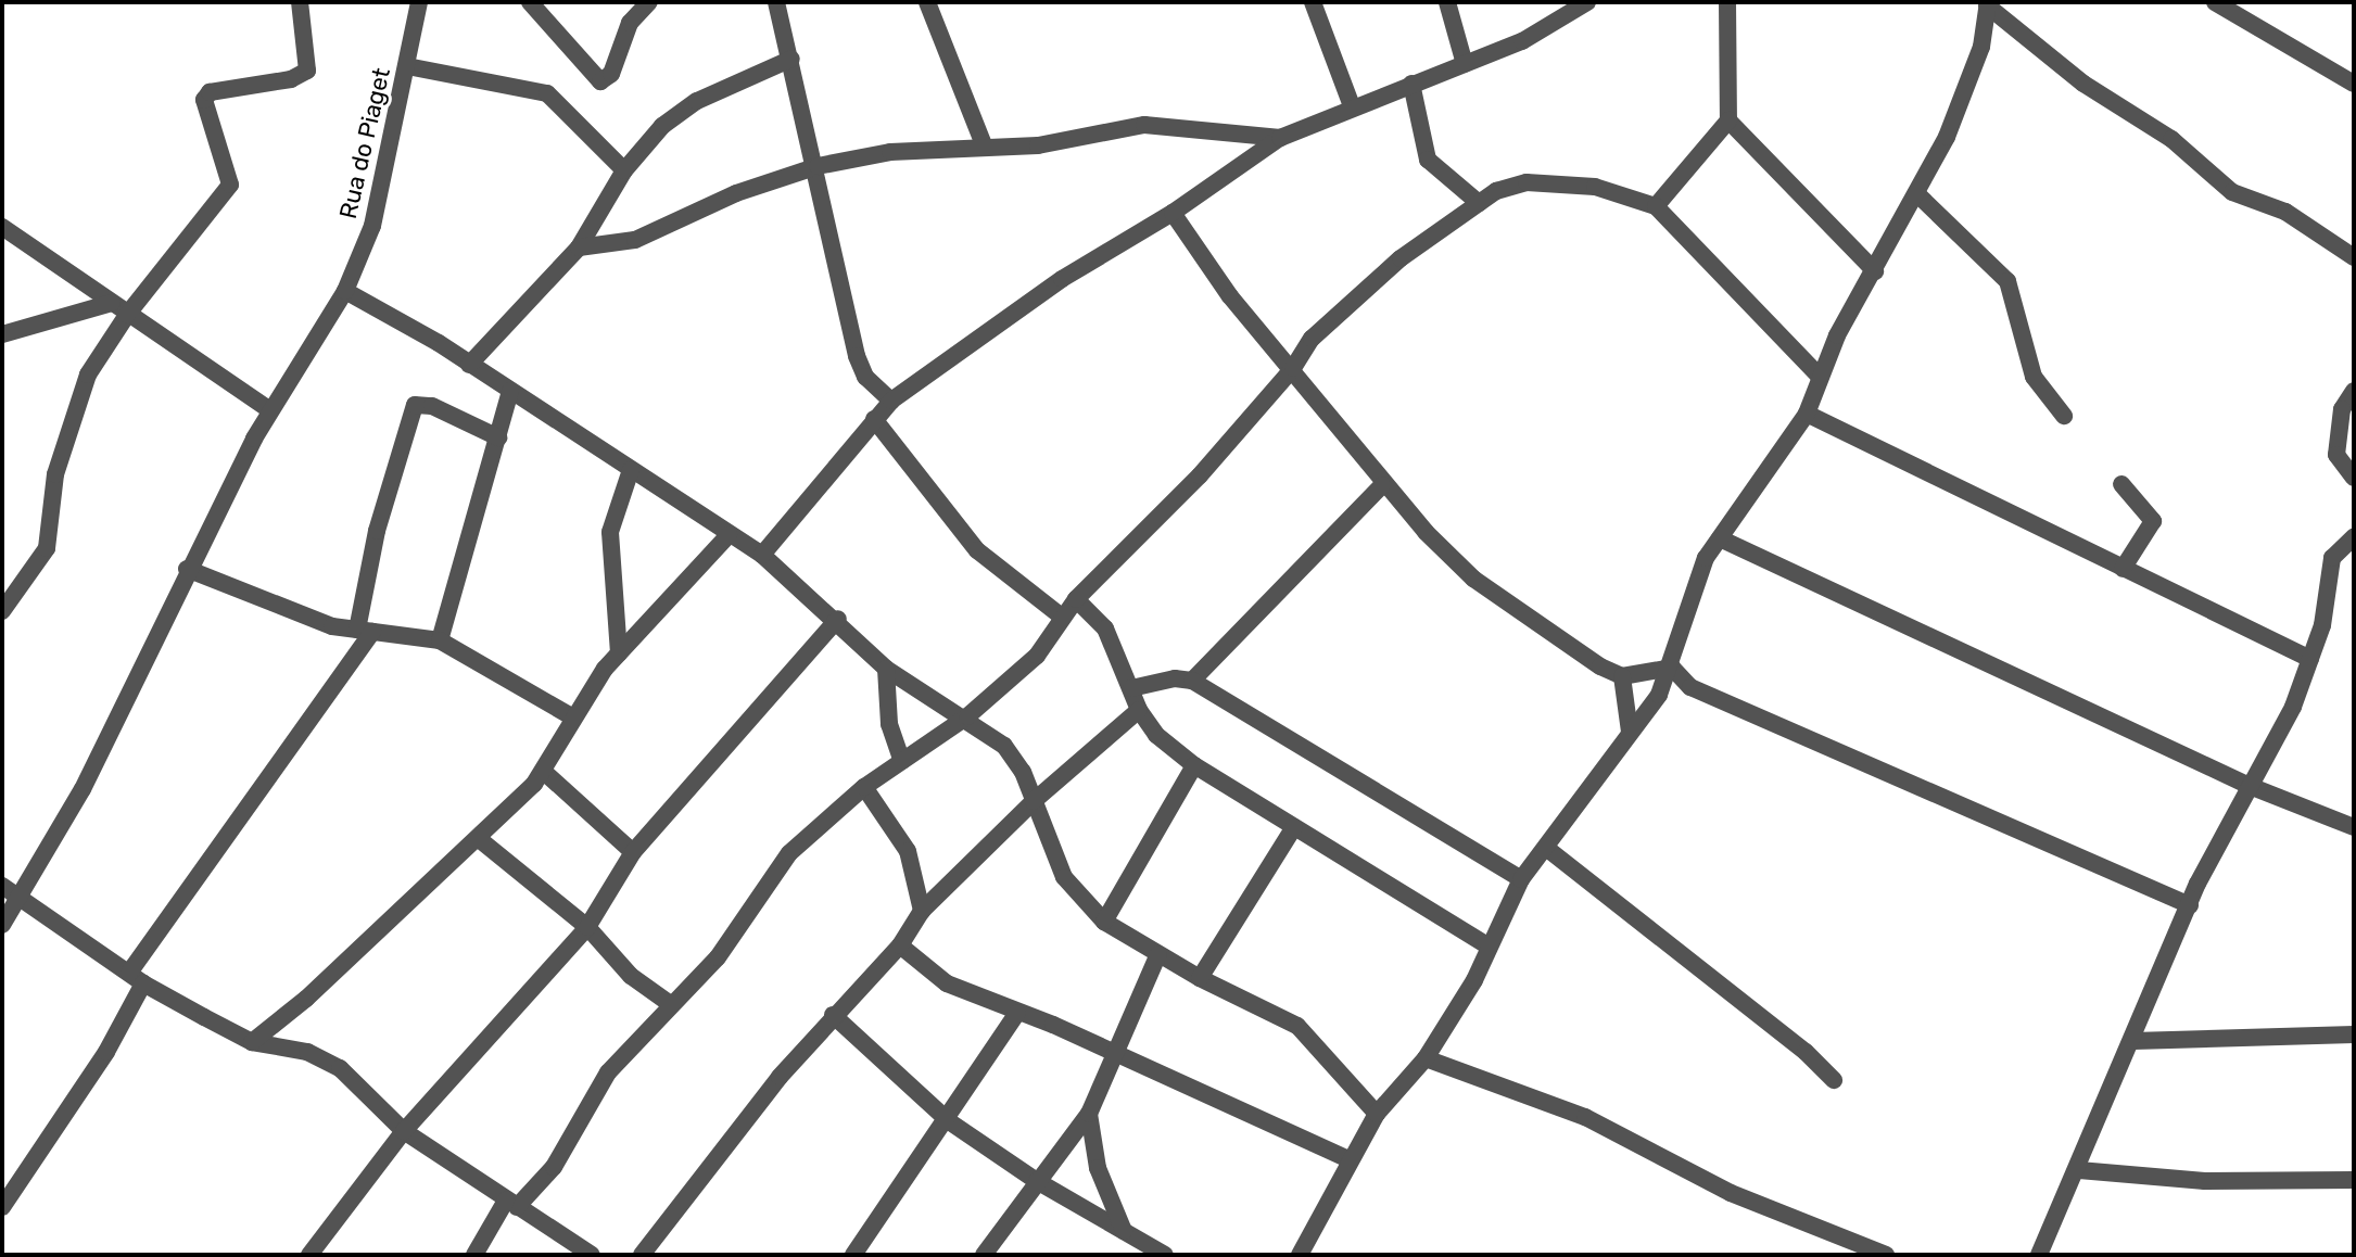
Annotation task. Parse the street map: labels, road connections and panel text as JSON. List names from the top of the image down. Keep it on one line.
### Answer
{"streets":{"street":["Rua do Piaget"]}}
